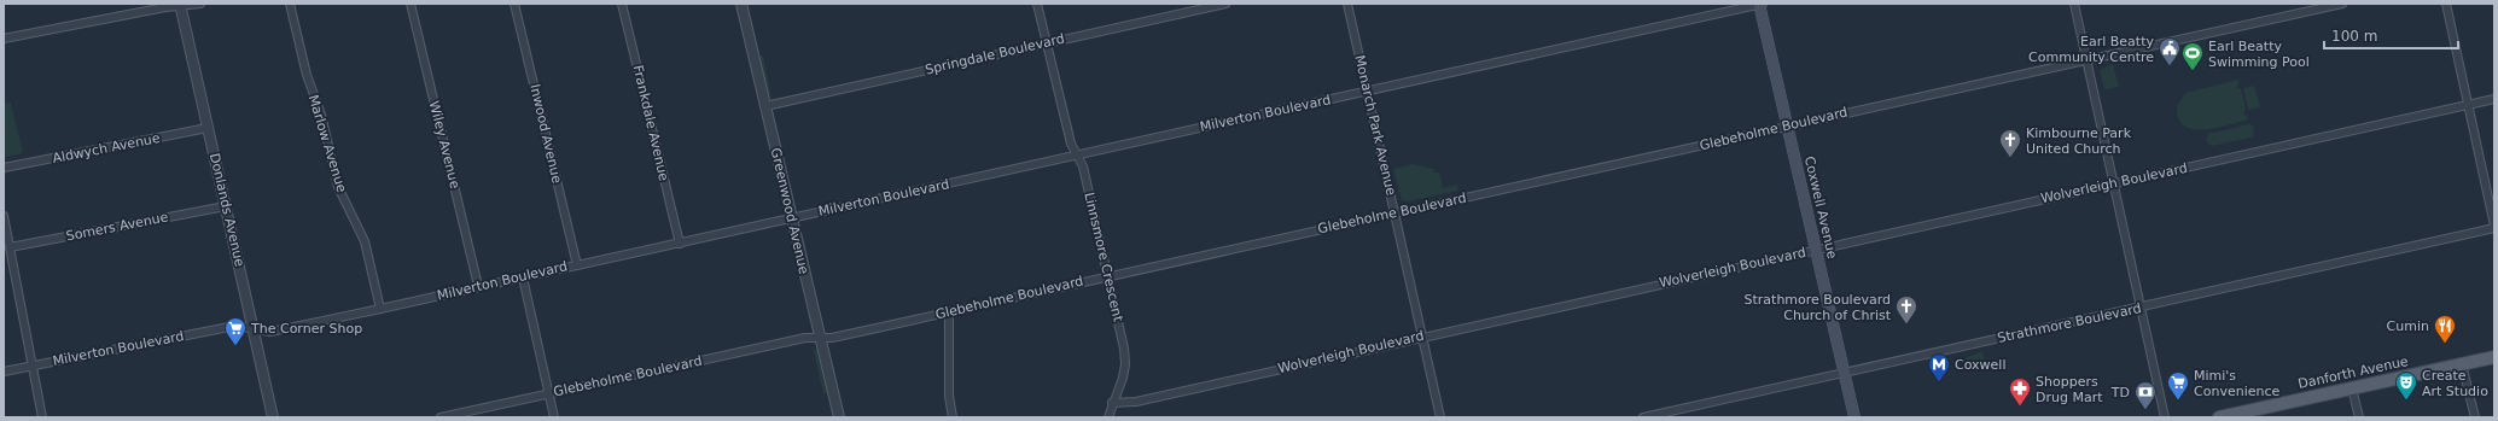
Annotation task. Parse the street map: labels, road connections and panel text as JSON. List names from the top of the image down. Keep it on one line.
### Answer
{"streets":{"main road":["Coxwell Avenue","Danforth Avenue"],"street":["Springdale Boulevard","Milverton Boulevard","Frankdale Avenue","Monarch Park Avenue","Glebeholme Boulevard","Inwood Avenue","Marlow Avenue","Wiley Avenue","Aldwych Avenue","Wolverleigh Boulevard","Donlands Avenue","Greenwood Avenue","Somers Avenue","Linnsmore Crescent","Strathmore Boulevard"]},"crossings":[["Springdale Boulevard","Greenwood Avenue"],["Springdale Boulevard","Linnsmore Crescent"],["Milverton Boulevard","Frankdale Avenue"],["Milverton Boulevard","Monarch Park Avenue"],["Milverton Boulevard","Inwood Avenue"],["Milverton Boulevard","Marlow Avenue"],["Milverton Boulevard","Wiley Avenue"],["Milverton Boulevard","Coxwell Avenue"],["Milverton Boulevard","Donlands Avenue"],["Milverton Boulevard","Greenwood Avenue"],["Milverton Boulevard","Linnsmore Crescent"],["Monarch Park Avenue","Glebeholme Boulevard"],["Monarch Park Avenue","Wolverleigh Boulevard"],["Glebeholme Boulevard","Coxwell Avenue"],["Glebeholme Boulevard","Greenwood Avenue"],["Glebeholme Boulevard","Linnsmore Crescent"],["Aldwych Avenue","Donlands Avenue"],["Wolverleigh Boulevard","Coxwell Avenue"],["Wolverleigh Boulevard","Linnsmore Crescent"],["Coxwell Avenue","Strathmore Boulevard"],["Donlands Avenue","Somers Avenue"]],"places":{"public building":["Earl Beatty Community Centre"],"sports":["Earl Beatty Swimming Pool"],"church":["Kimbourne Park United Church","Strathmore Boulevard Church of Christ"],"restaurant":["Cumin"],"supermarket":["The Corner Shop","Mimi's Convenience"],"metro station":["Coxwell"],"theatre":["Create Art Studio"],"pharmacy":["Shoppers Drug Mart"],"bank":["TD"]},"scale_bar":"100 m"}
